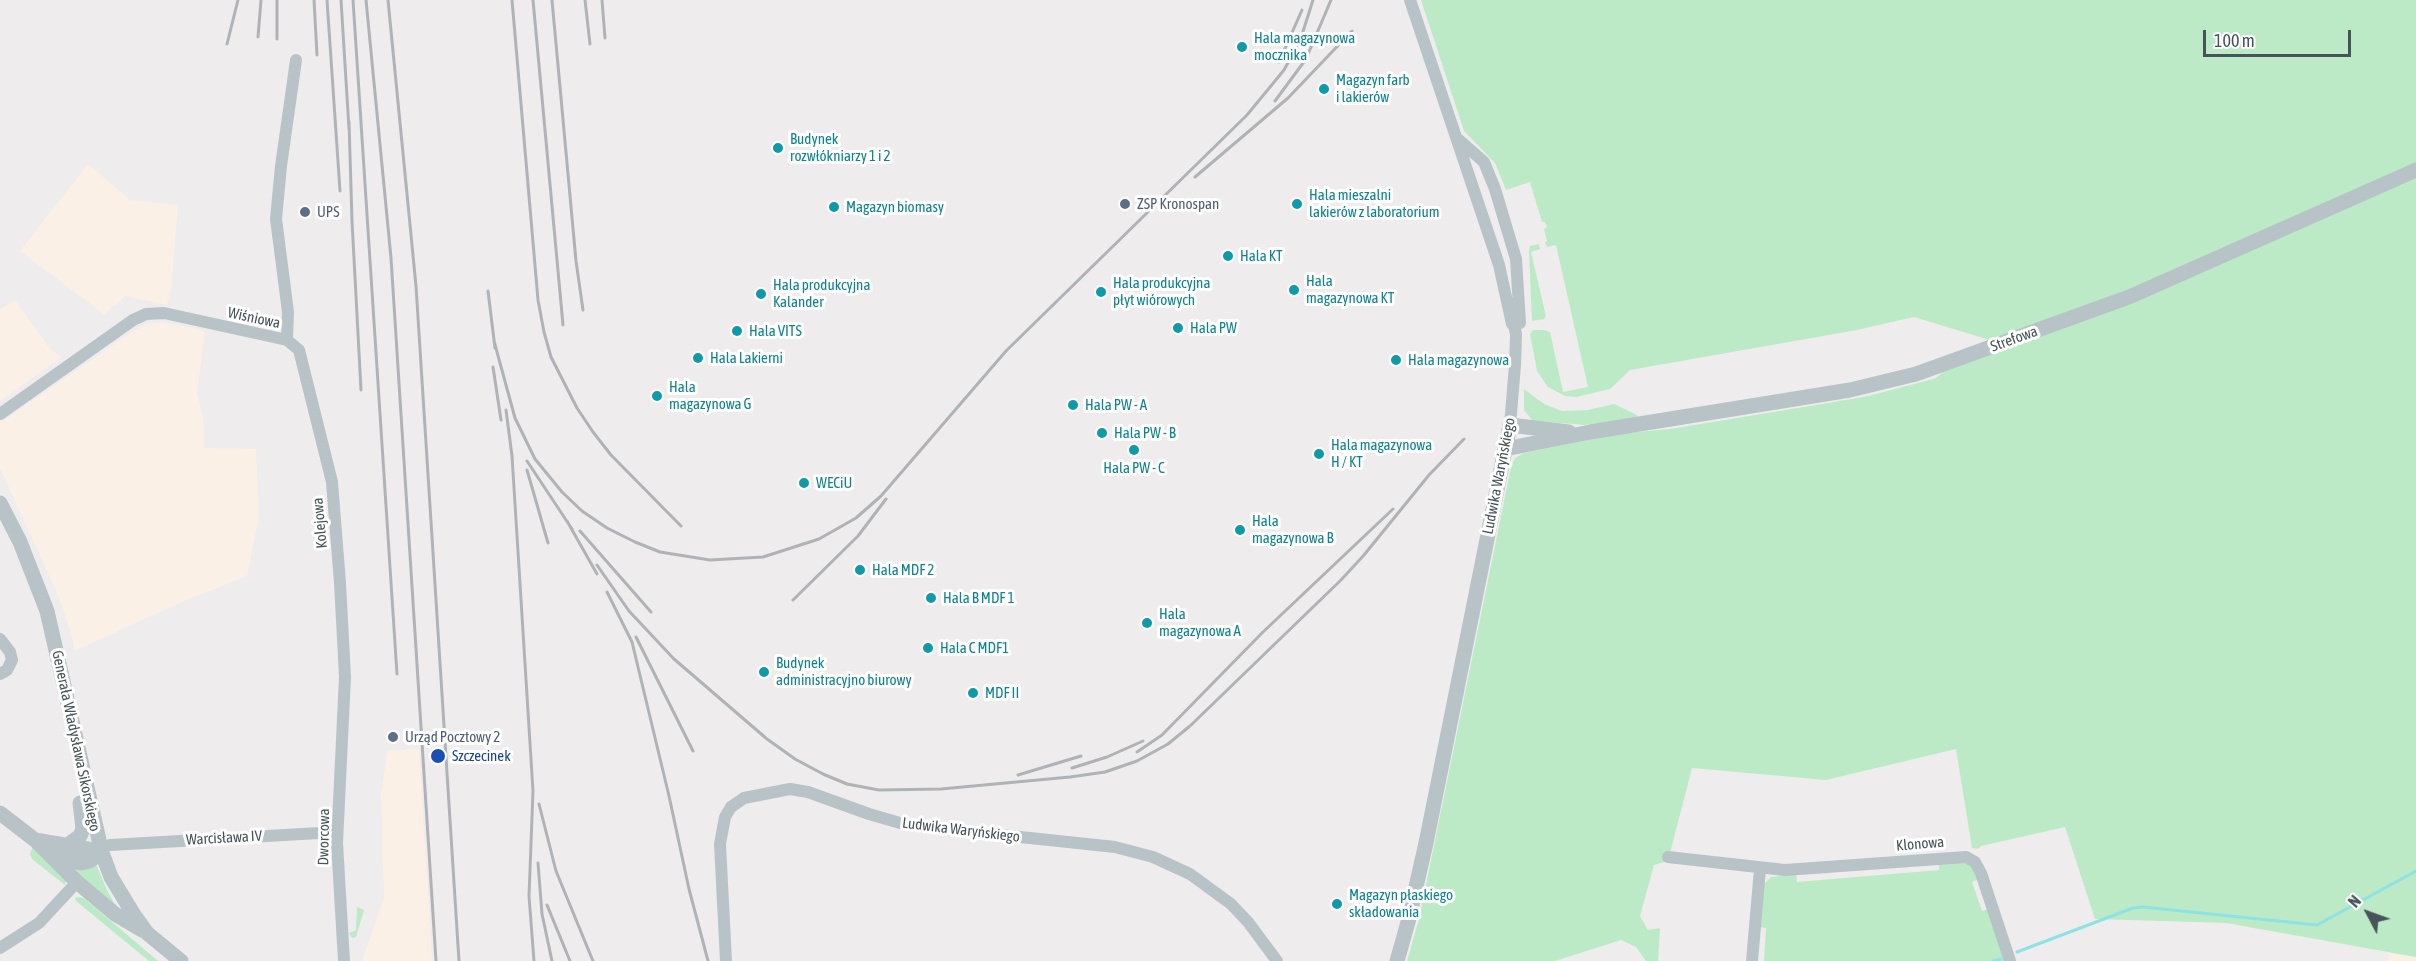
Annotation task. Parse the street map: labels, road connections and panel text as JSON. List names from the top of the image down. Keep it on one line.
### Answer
{"streets":{"street":["Wiśniowa","Strefowa","Ludwika Waryńskiego","Kolejowa","Generała Władysława Sikorskiego","Dworcowa","Warcisława IV","Klonowa"]},"crossings":[["Wiśniowa","Kolejowa"],["Strefowa","Ludwika Waryńskiego"],["Kolejowa","Dworcowa"],["Generała Władysława Sikorskiego","Warcisława IV"],["Dworcowa","Warcisława IV"]],"places":["Hala magazynowa mocznika","Magazyn farb i lakierów","Budynek rozwłókniarzy 1 i 2","ZSP Kronospan","Hala mieszalni lakierów z laboratorium","Magazyn biomasy","UPS","Hala KT","Hala magazynowa KT","Hala produkcyjna płyt wiórowych","Hala produkcyjna Kalander","Hala PW","Hala VITS","Hala Lakierni","Hala magazynowa","Hala magazynowa G","Hala PW - A","Hala PW - B","Hala PW - C","Hala magazynowa H / KT","WECiU","Hala magazynowa B","Hala MDF 2","Hala B MDF 1","Hala magazynowa A","Hala C MDF1","Budynek administracyjno biurowy","MDF II","Urząd Pocztowy 2","Szczecinek","Magazyn płaskiego składowania"],"scale_bar":"100 m","north":"top left"}
